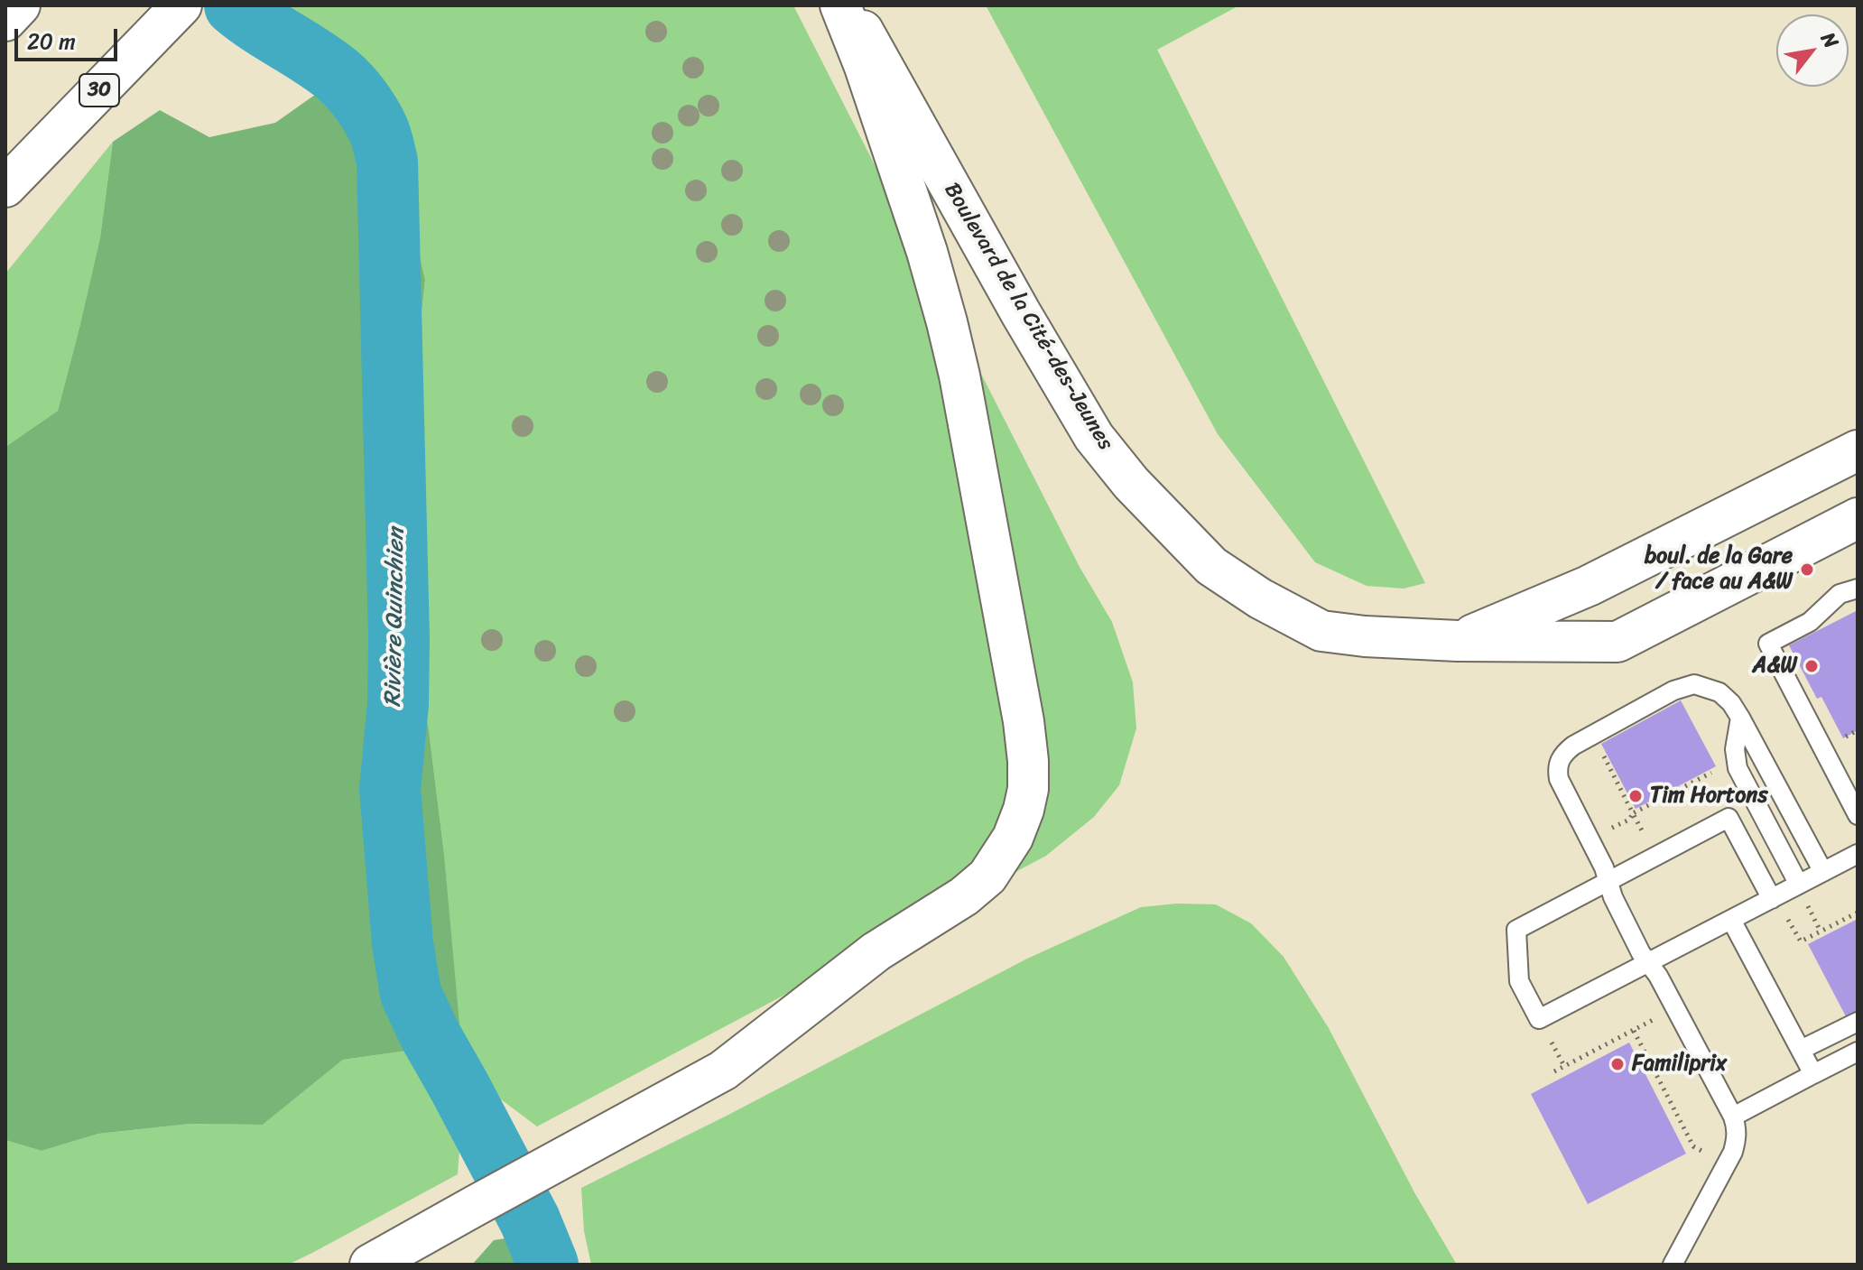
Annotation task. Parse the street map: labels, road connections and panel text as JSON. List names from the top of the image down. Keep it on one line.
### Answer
{"streets":{"main road":["30","Boulevard de la Cité-des-Jeunes"]},"water":["Rivière Quinchien"],"places":["boul. de la Gare / face au A&W","A&W","Tim Hortons","Familiprix"],"scale_bar":"20 m","north":"top right"}
